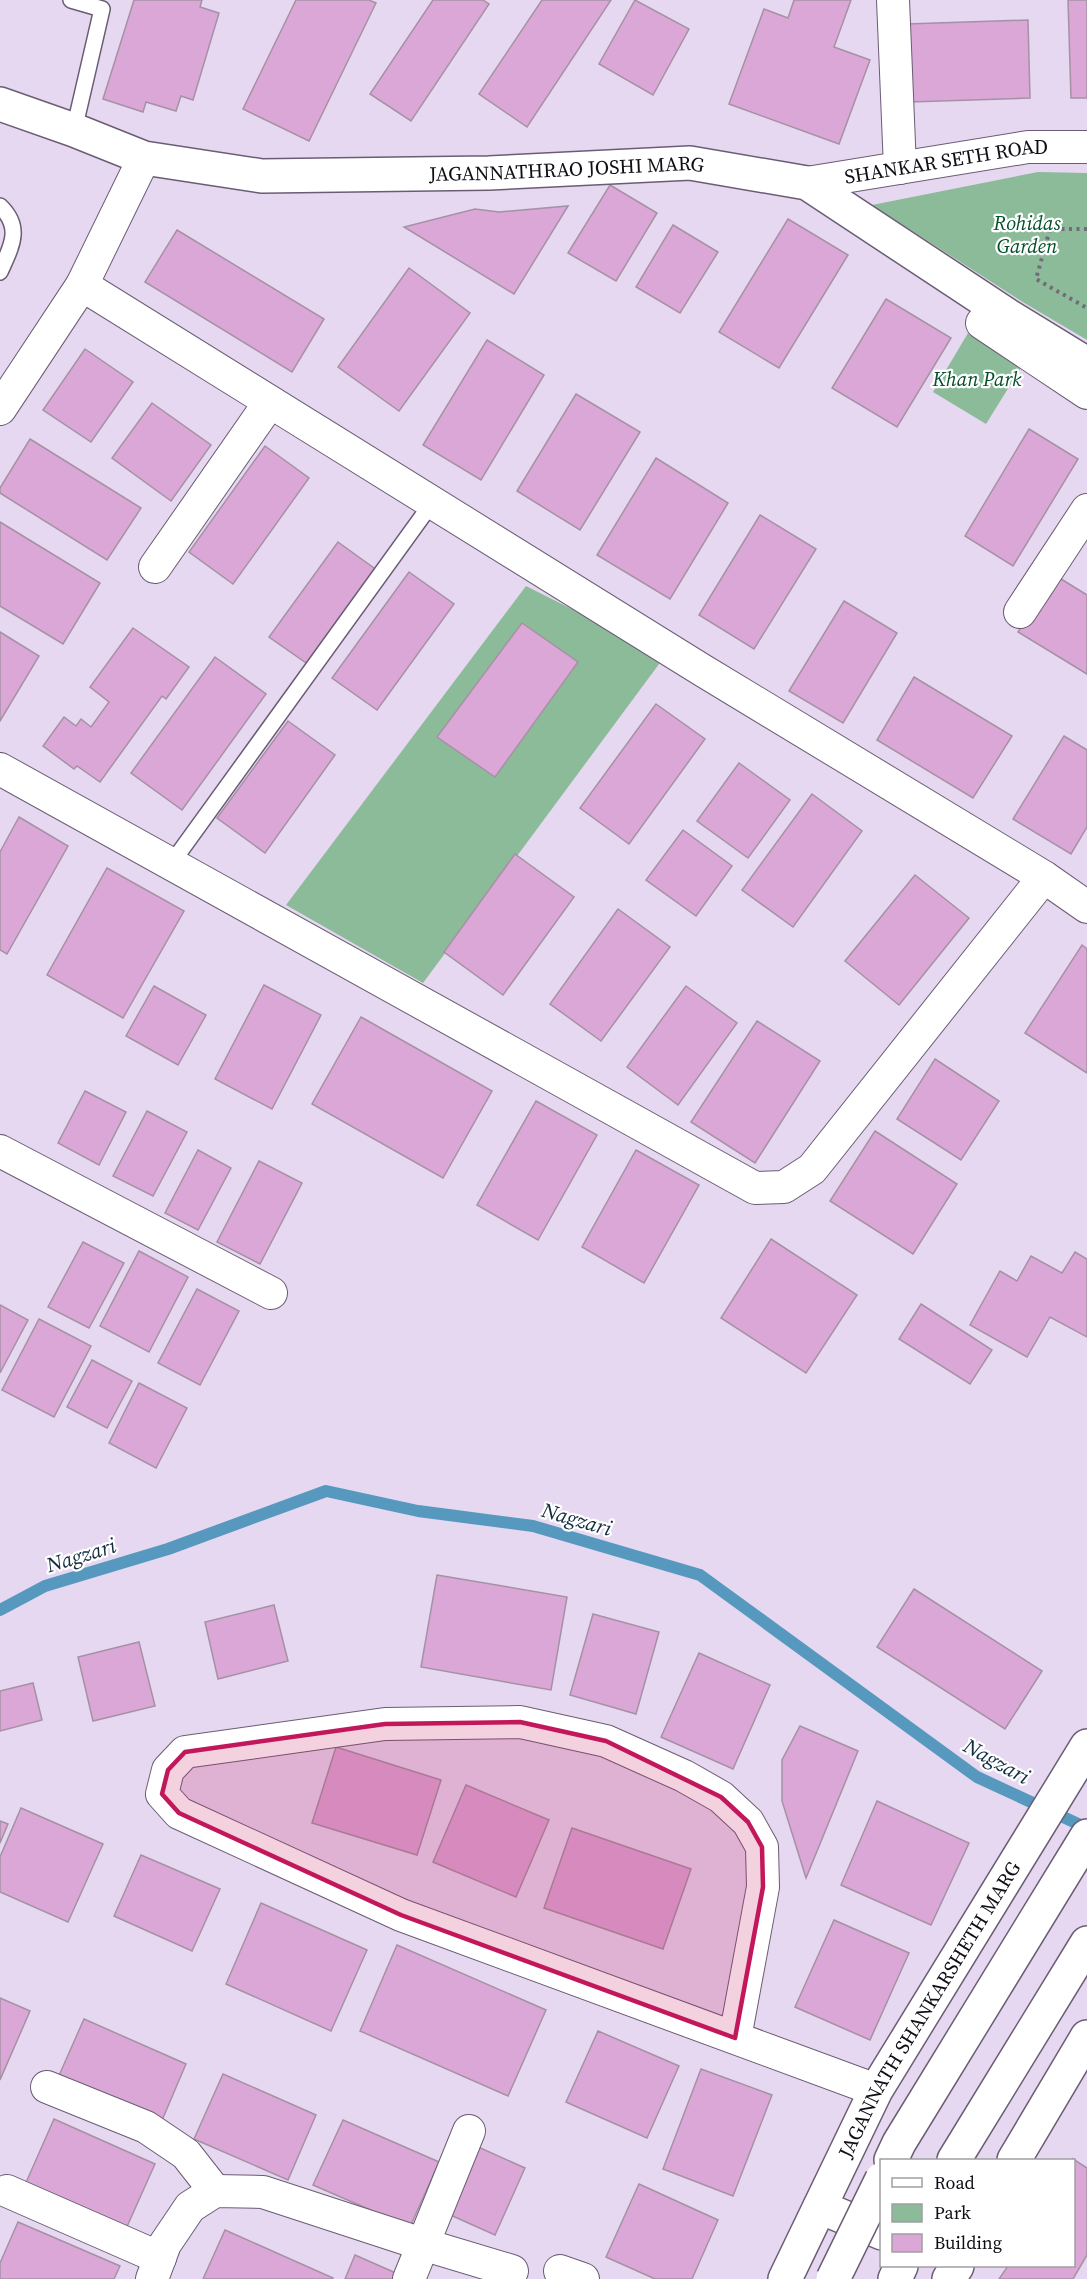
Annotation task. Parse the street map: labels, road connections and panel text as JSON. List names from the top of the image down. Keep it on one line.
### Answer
{"streets":{"main road":["JAGANNATHRAO JOSHI MARG","JAGANNATH SHANKARSHETH MARG"],"street":["SHANKAR SETH ROAD"]},"crossings":[["SHANKAR SETH ROAD","JAGANNATHRAO JOSHI MARG"]],"water":["Nagzari"],"parks":["Rohidas Garden","Khan Park"],"legend":["Road","Park","Building"]}
